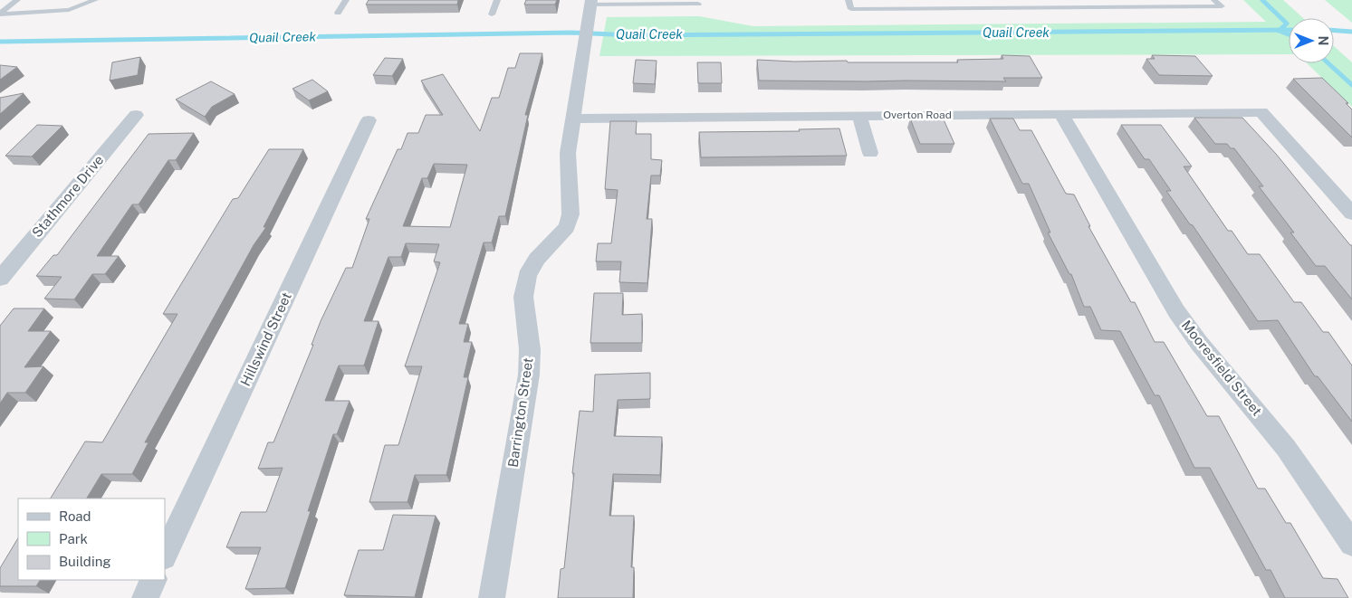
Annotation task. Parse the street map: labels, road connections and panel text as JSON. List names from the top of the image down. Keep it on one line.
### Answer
{"streets":{"street":["Overton Road","Stathmore Drive","Hillswind Street","Mooresfield Street","Barrington Street"]},"crossings":[["Overton Road","Mooresfield Street"],["Overton Road","Barrington Street"]],"water":["Quail Creek"],"legend":["Road","Park","Building"],"north":"right"}
